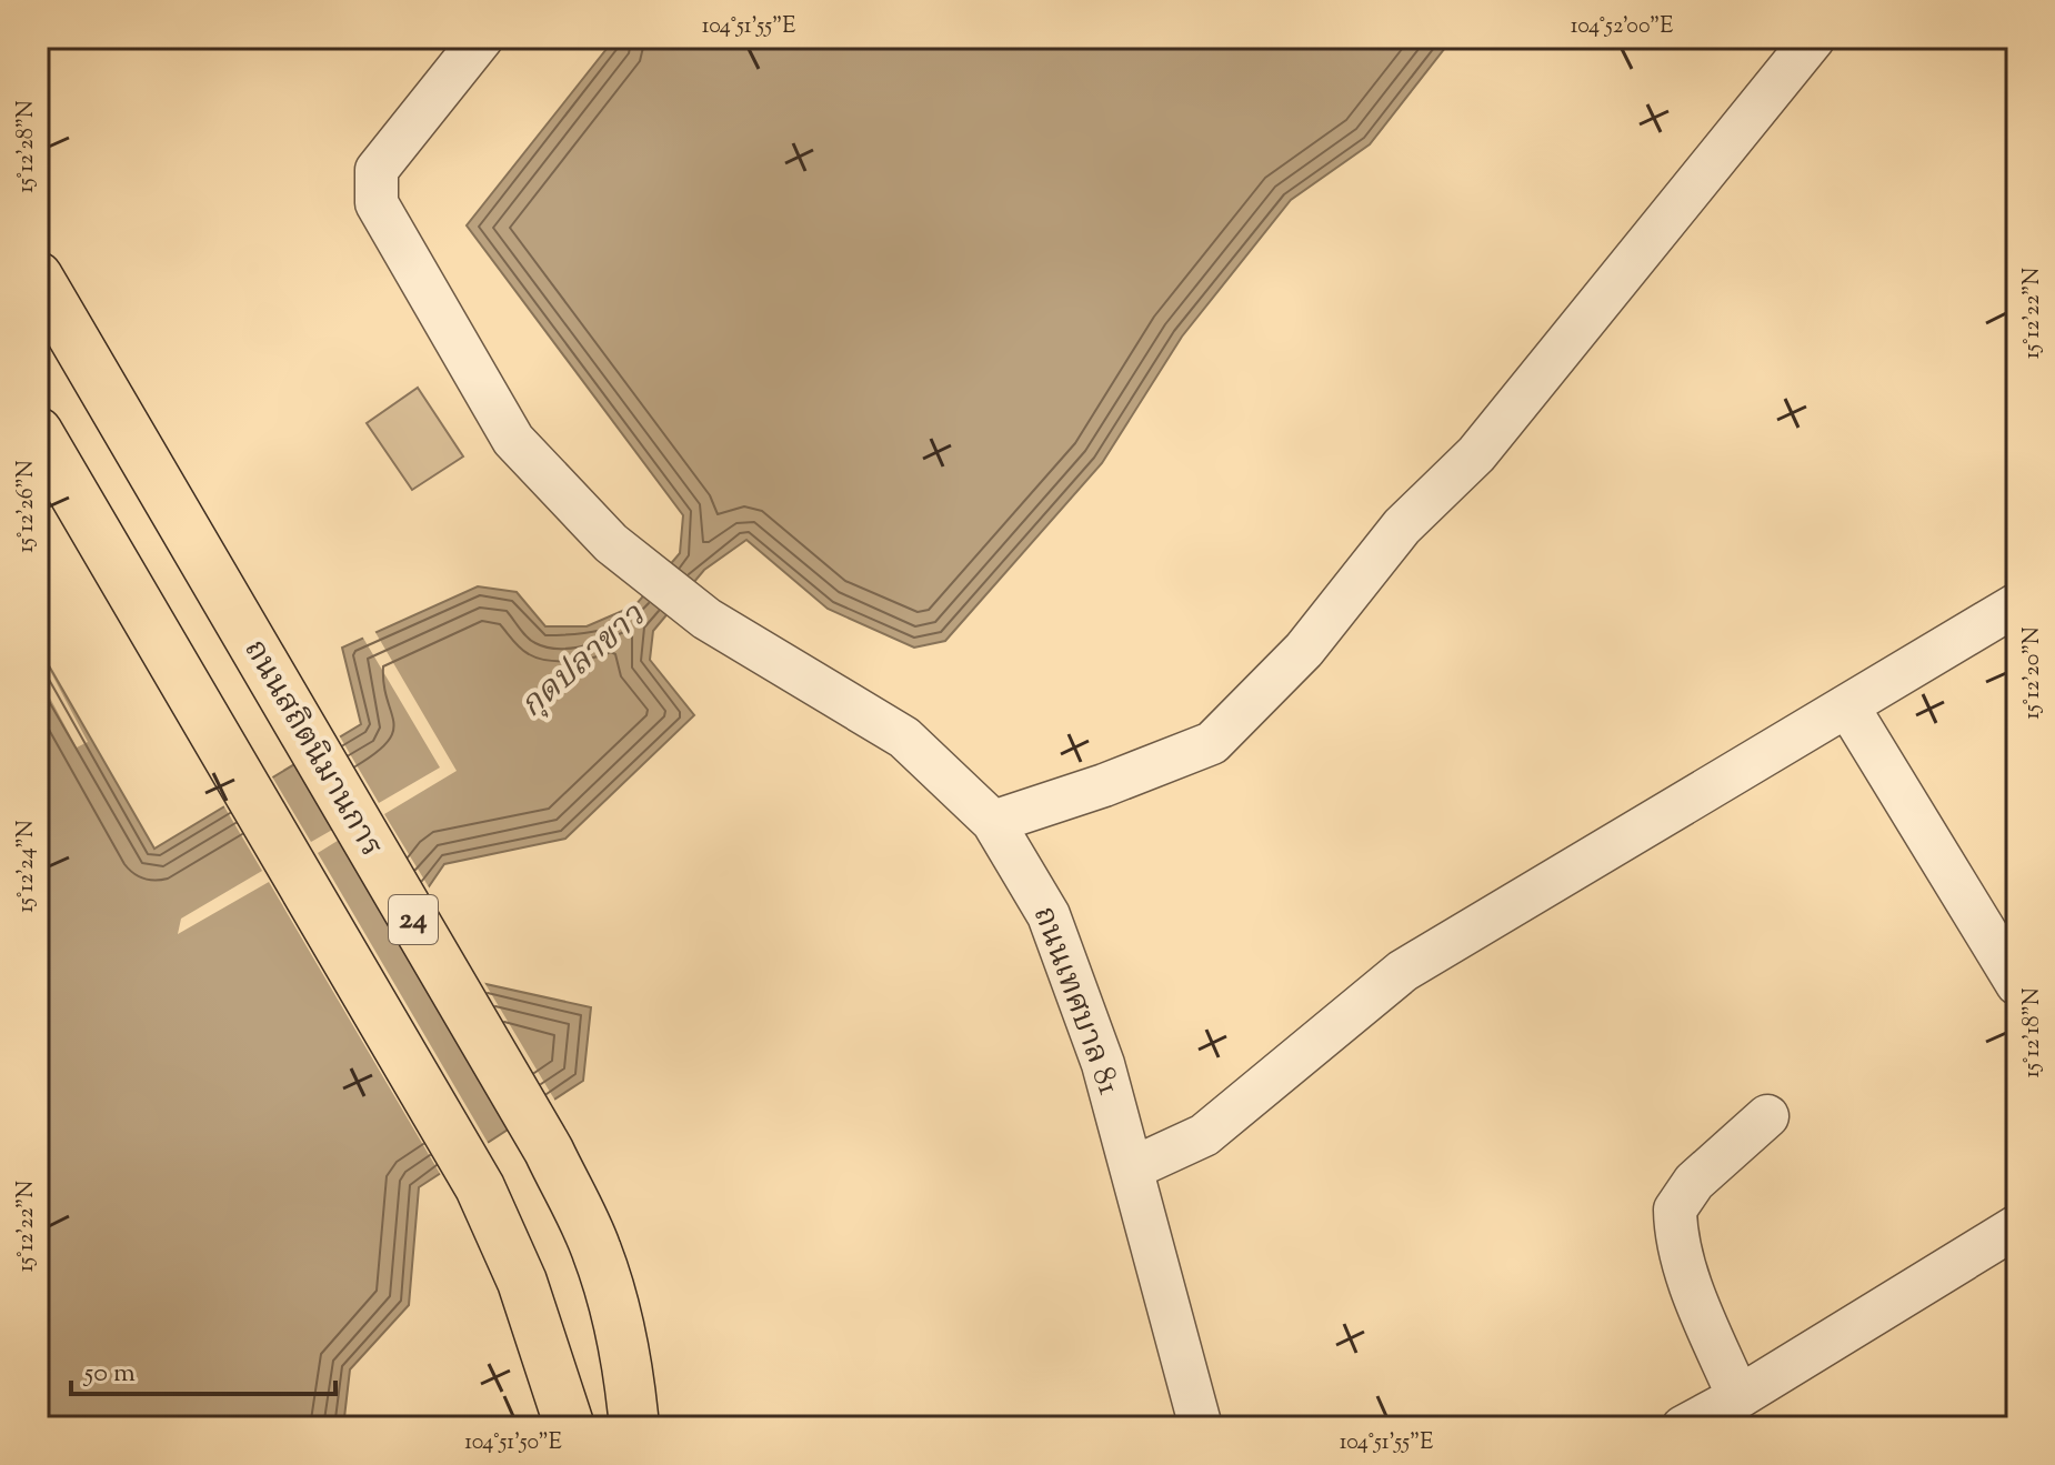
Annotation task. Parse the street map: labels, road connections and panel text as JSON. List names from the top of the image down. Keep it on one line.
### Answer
{"streets":{"main road":["ถนนสถิตนิมานการ","24"],"street":["ถนนเทศบาล 81"]},"water":["กุดปลาขาว"],"scale_bar":"50 m","coordinates":["104°51'55\"E","104°52'00\"E","15°12'28\"N","15°12'22\"N","15°12'26\"N","15°12'20\"N","15°12'24\"N","15°12'18\"N","104°51'50\"E"]}
